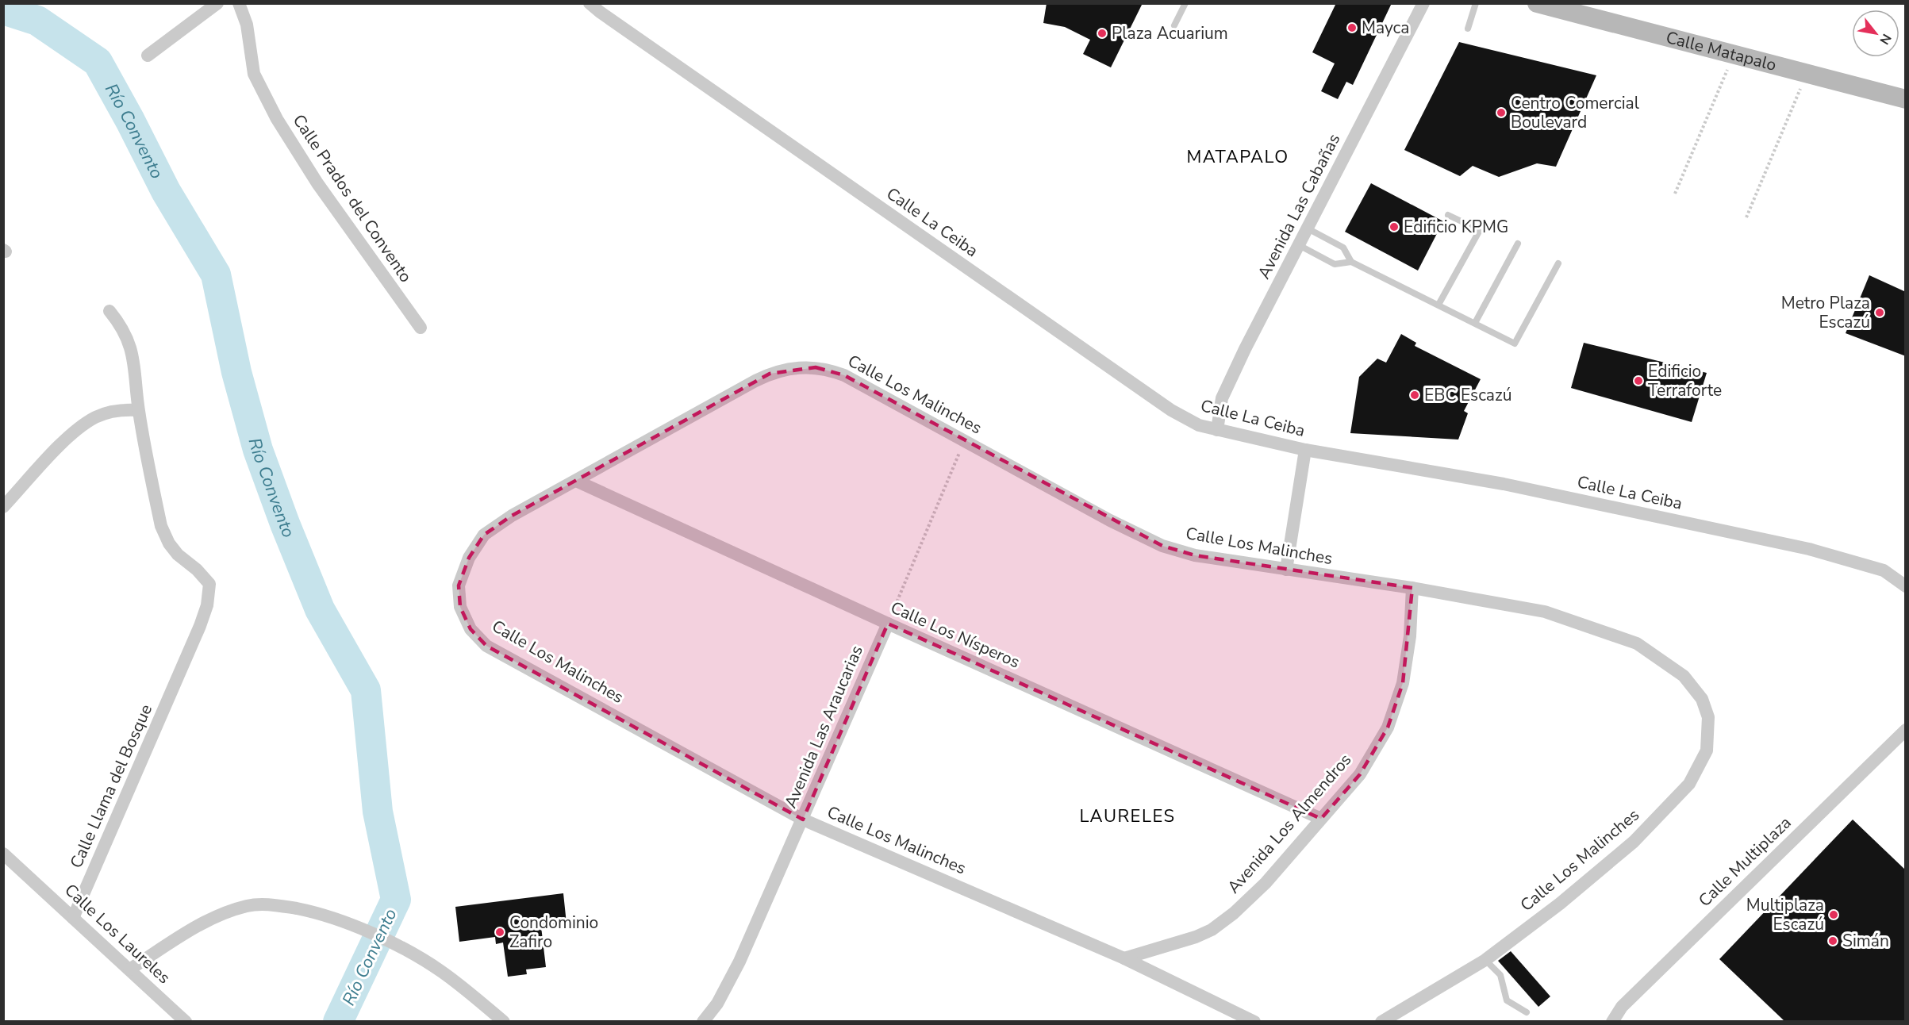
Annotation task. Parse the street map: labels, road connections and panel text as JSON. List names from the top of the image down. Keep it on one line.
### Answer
{"streets":{"street":["Calle Matapalo","Calle Prados del Convento","Avenida Las Cabañas","Calle La Ceiba","Calle Los Malinches","Calle Los Nísperos","Avenida Las Araucarias","Calle Llama del Bosque","Avenida Los Almendros","Calle Multiplaza","Calle Los Laureles"]},"crossings":[["Avenida Las Cabañas","Calle La Ceiba"],["Calle Los Malinches","Calle Los Nísperos"],["Calle Los Malinches","Avenida Las Araucarias"],["Calle Los Malinches","Avenida Los Almendros"],["Calle Los Nísperos","Avenida Las Araucarias"],["Calle Los Nísperos","Avenida Los Almendros"],["Calle Llama del Bosque","Calle Los Laureles"]],"districts":["MATAPALO","LAURELES"],"water":["Río Convento"],"places":["Mayca","Plaza Acuarium","Centro Comercial Boulevard","Edificio KPMG","Metro Plaza Escazú","Edificio Terraforte","EBC Escazú","Multiplaza Escazú","Condominio Zafiro","Simán"],"north":"bottom right"}
